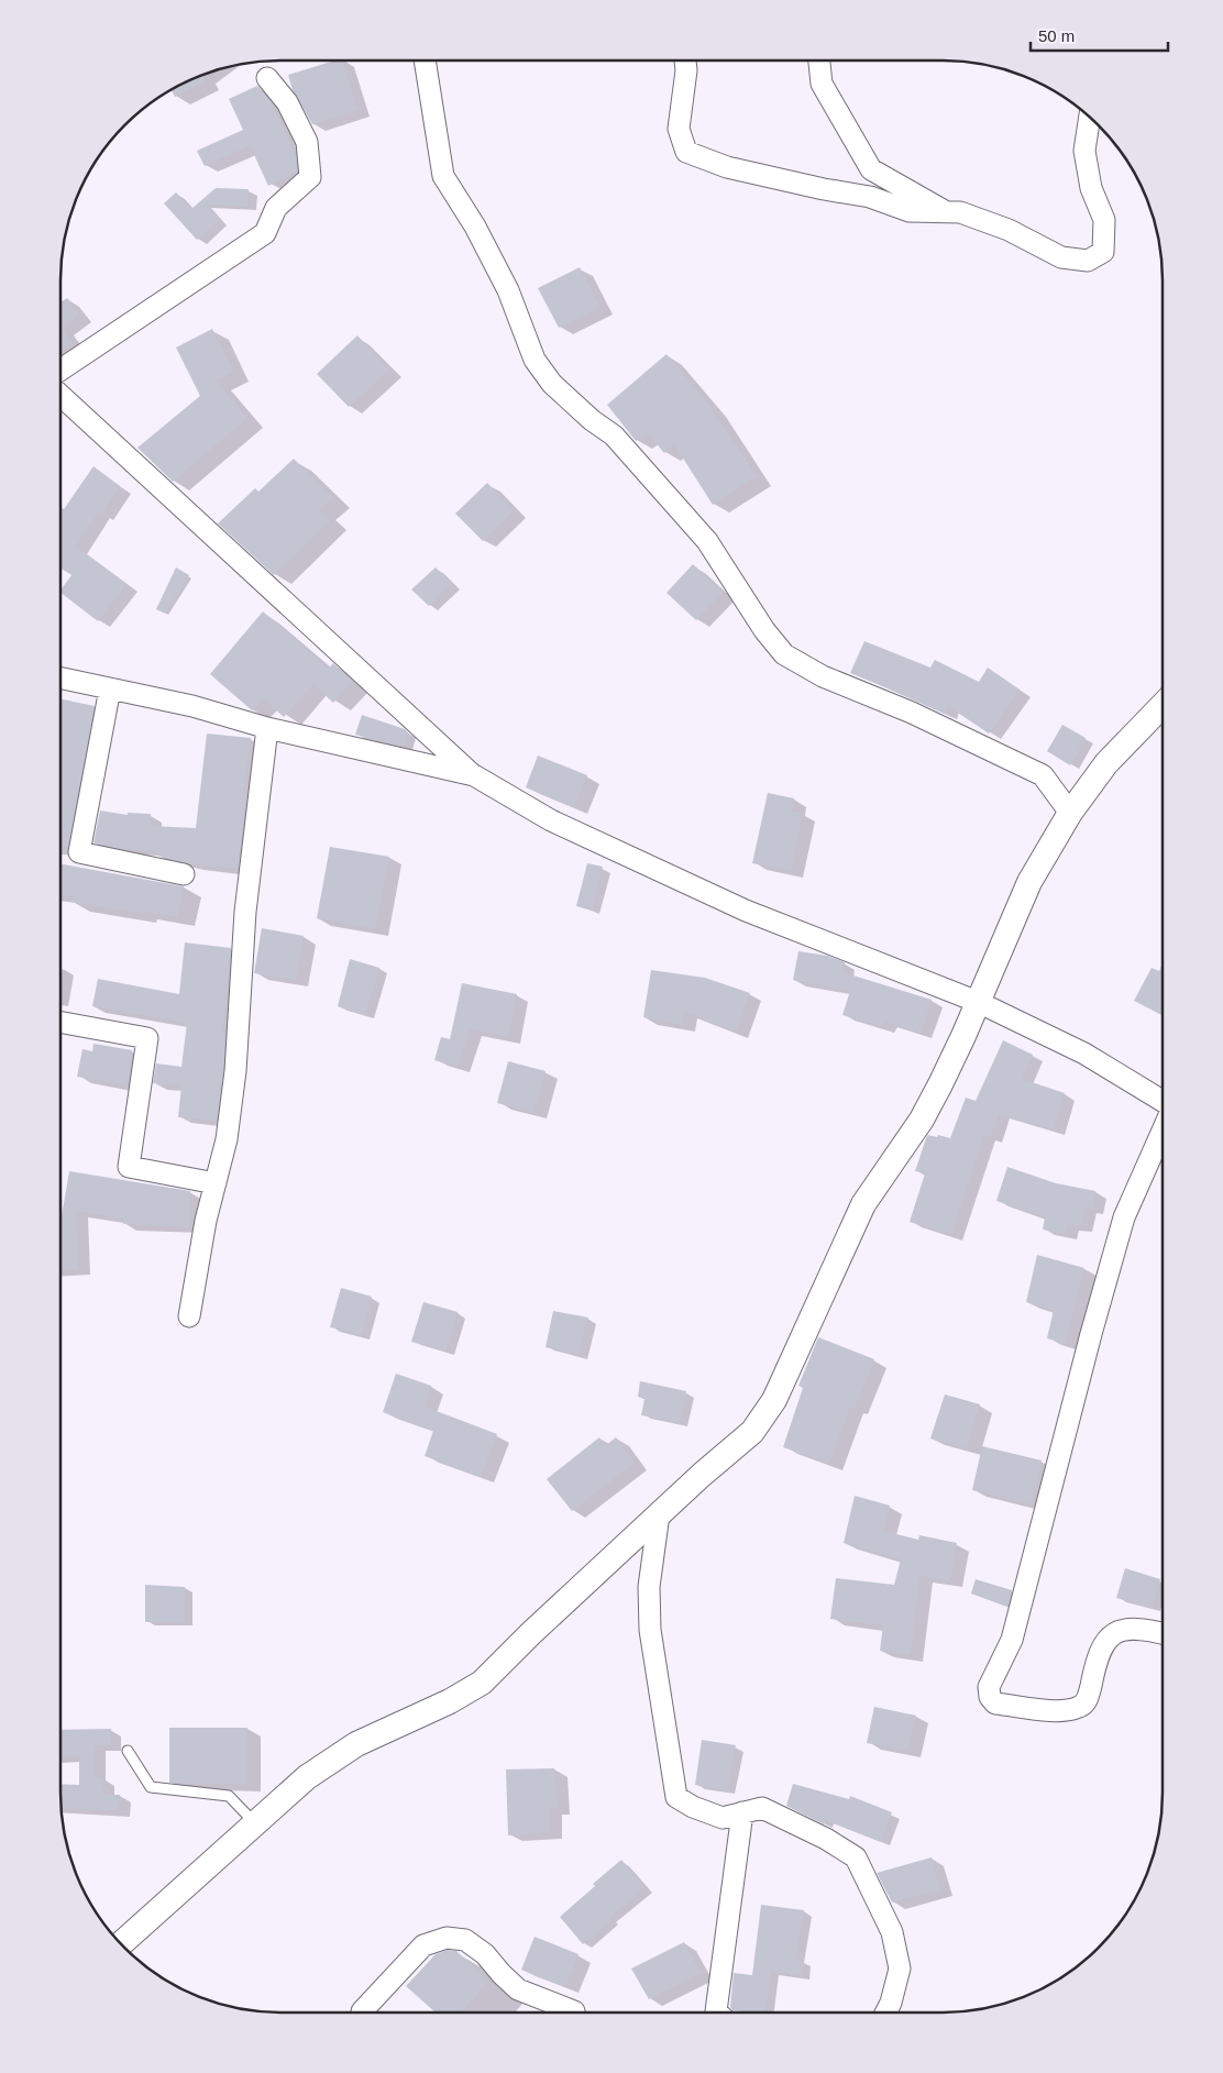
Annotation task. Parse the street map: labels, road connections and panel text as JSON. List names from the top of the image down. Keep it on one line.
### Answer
{"scale_bar":"50 m"}
